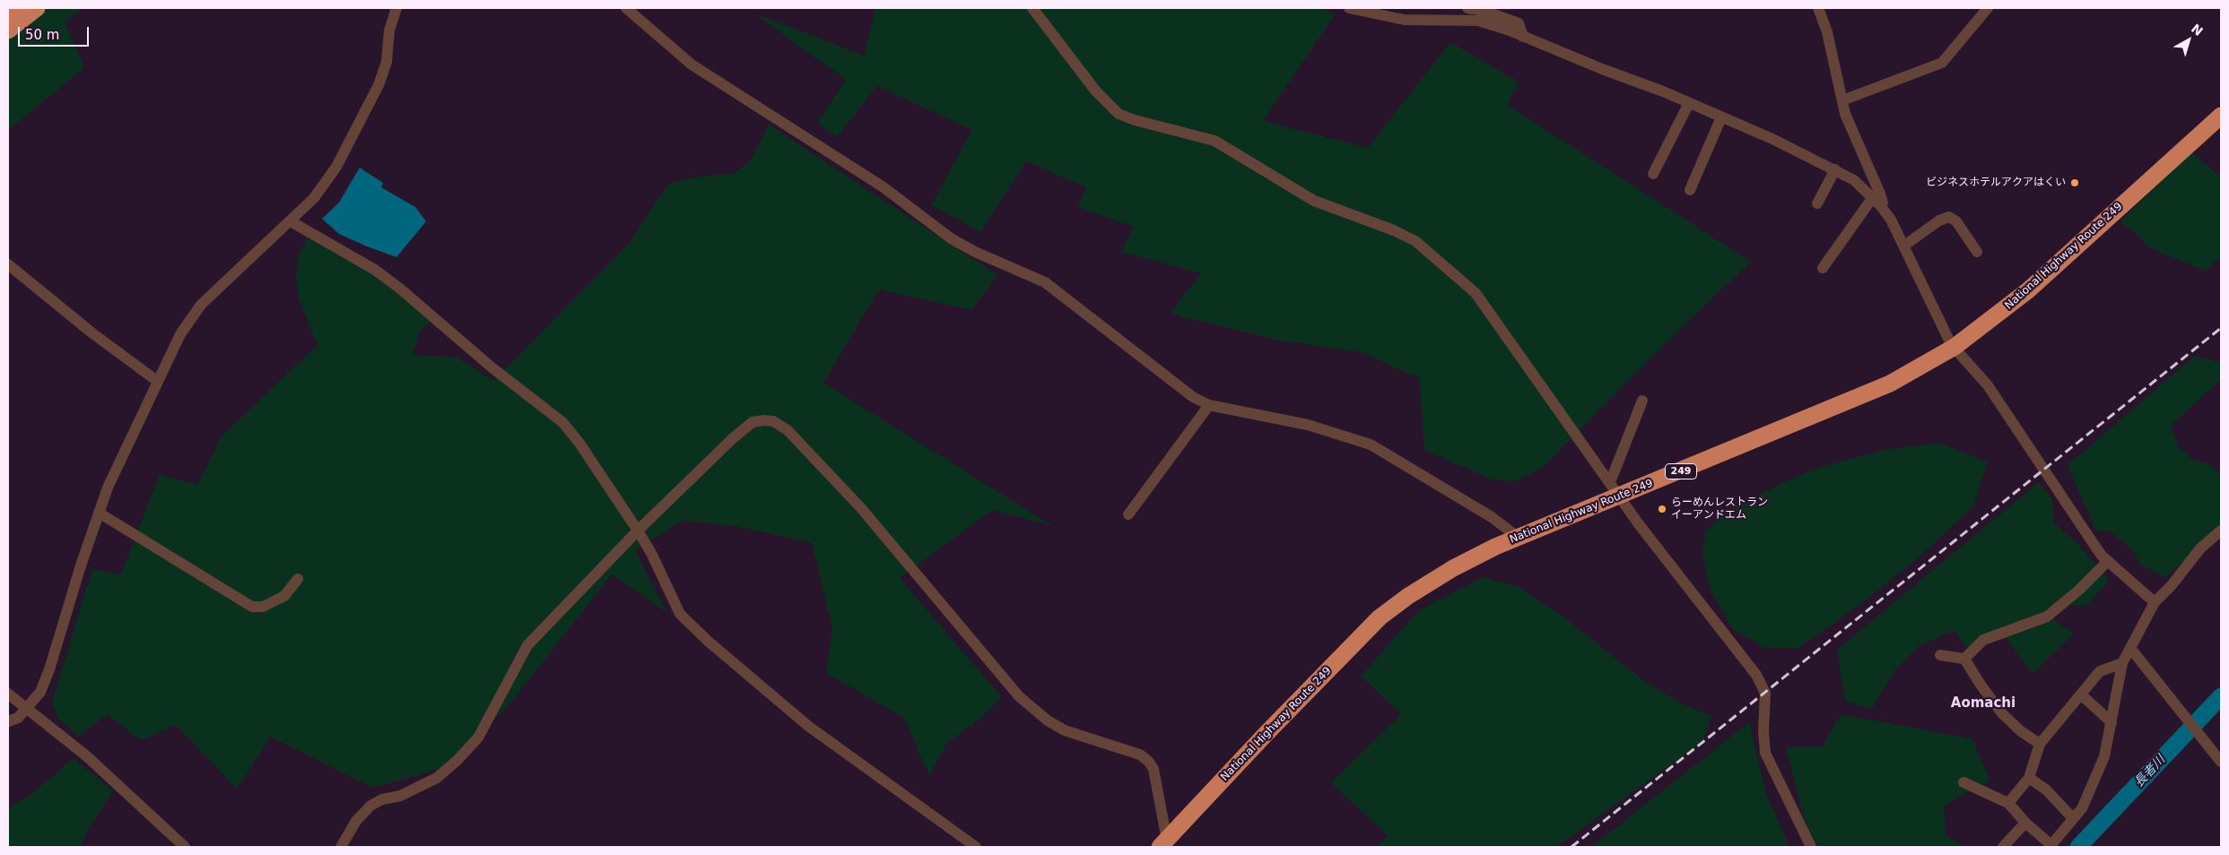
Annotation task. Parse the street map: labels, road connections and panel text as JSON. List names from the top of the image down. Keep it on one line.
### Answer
{"streets":{"highway":["National Highway Route 249","249"]},"districts":["Aomachi"],"water":["長者川"],"places":["ビジネスホテルアクアはくい","らーめんレストラン イーアンドエム"],"scale_bar":"50 m","north":"top right"}
